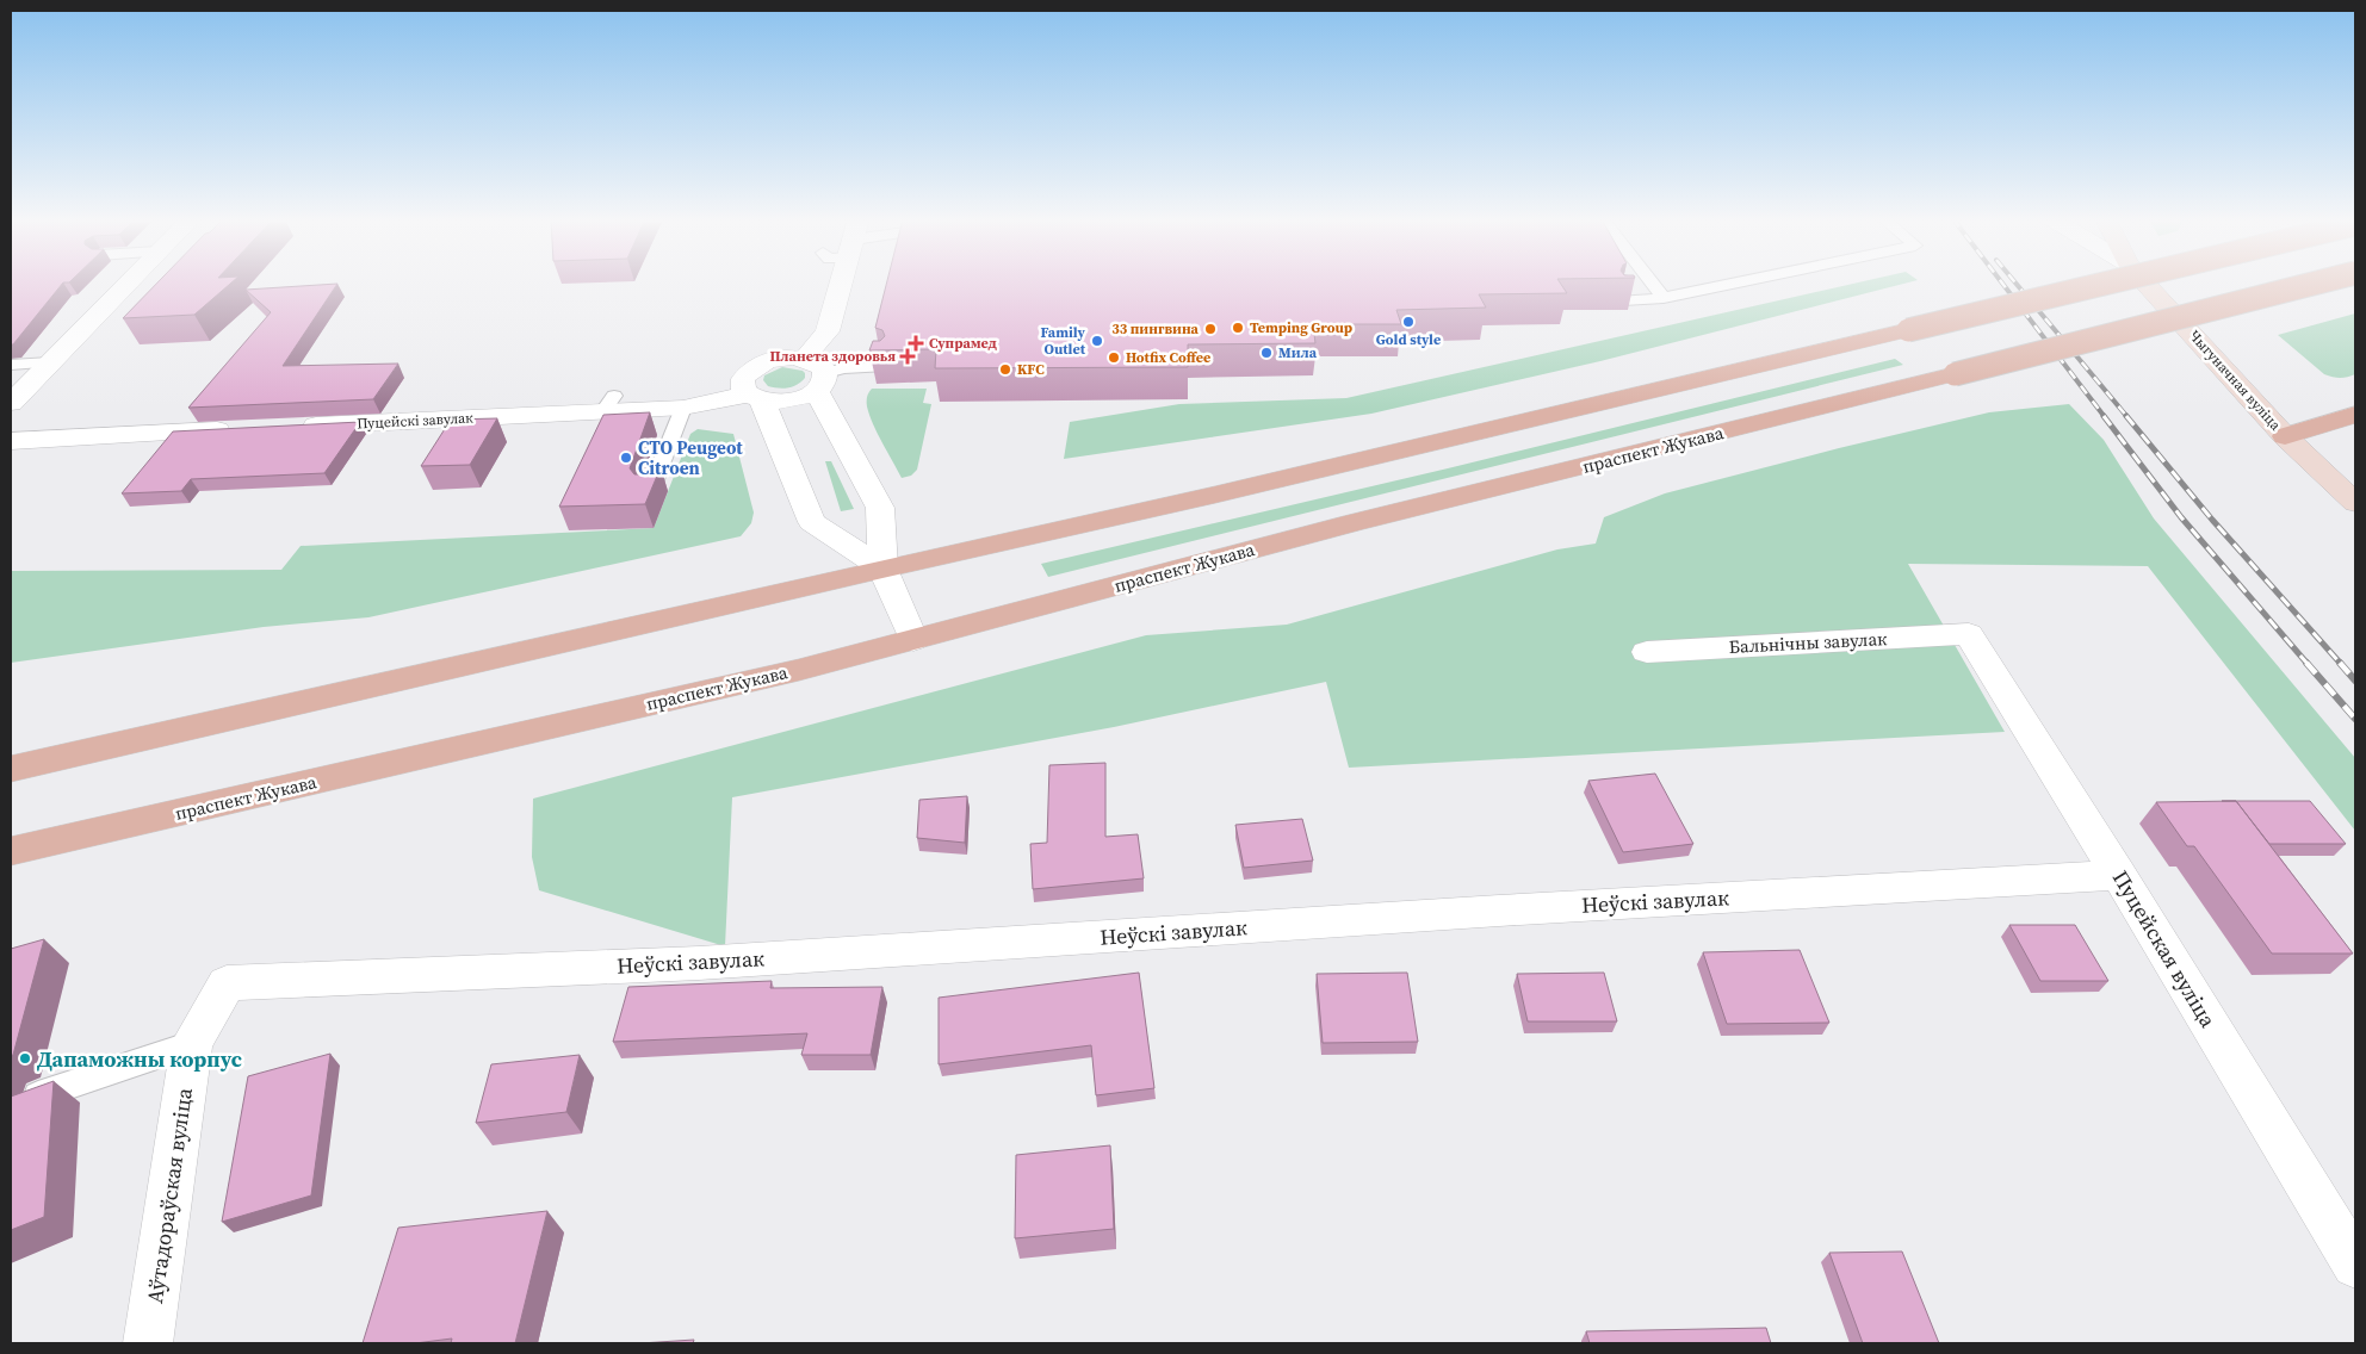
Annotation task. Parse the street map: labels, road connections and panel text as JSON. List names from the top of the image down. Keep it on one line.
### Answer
{"streets":{"main road":["Чыгуначная вуліца","праспект Жукава"],"street":["Пуцейскі завулак","Бальнічны завулак","Неўскі завулак","Пуцейская вуліца","Аўтадораўская вуліца"]},"crossings":[["Бальнічны завулак","Пуцейская вуліца"],["Неўскі завулак","Пуцейская вуліца"],["Неўскі завулак","Аўтадораўская вуліца"]],"places":{"other":["Gold style","Temping Group","33 пингвина","Family Outlet","Мила","Hotfix Coffee","KFC","СТО Peugeot Citroen","Дапаможны корпус"],"health":["Супрамед","Планета здоровья"]}}
